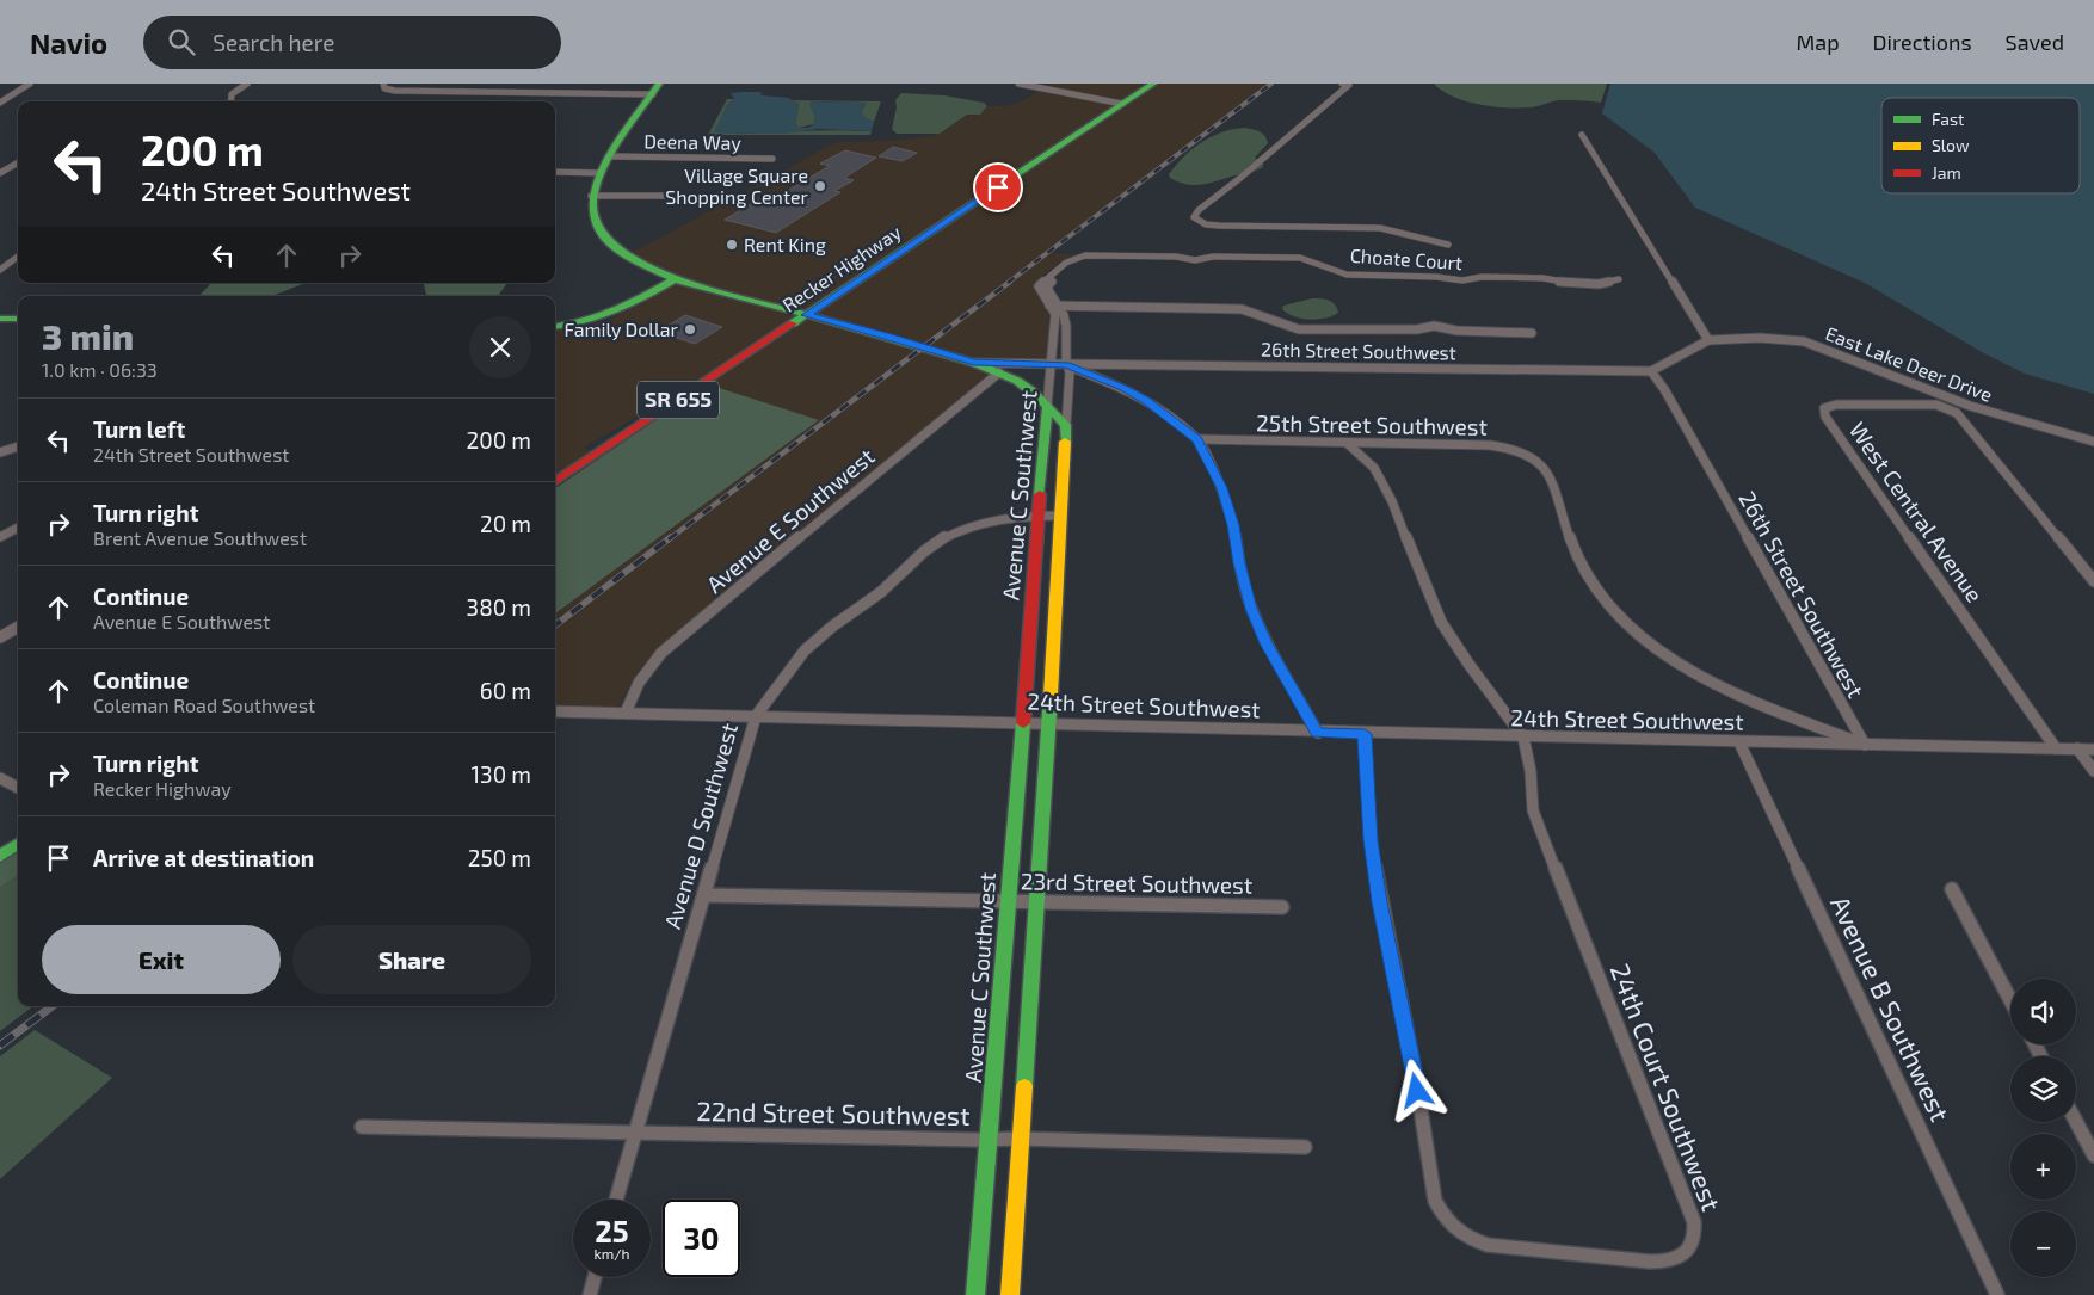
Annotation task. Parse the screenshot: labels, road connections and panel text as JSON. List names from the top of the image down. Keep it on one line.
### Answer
{"streets":{"street":["Deena Way","Choate Court","Recker Highway","26th Street Southwest","East Lake Deer Drive","SR 655","25th Street Southwest","Avenue C Southwest","West Central Avenue","Avenue E Southwest","24th Street Southwest","Avenue D Southwest","23rd Street Southwest","Avenue B Southwest","24th Court Southwest","22nd Street Southwest"]},"crossings":[["Choate Court","Avenue C Southwest"],["26th Street Southwest","East Lake Deer Drive"],["26th Street Southwest","Avenue C Southwest"],["26th Street Southwest","24th Street Southwest"],["East Lake Deer Drive","West Central Avenue"],["Avenue C Southwest","24th Street Southwest"],["Avenue C Southwest","Avenue D Southwest"],["Avenue C Southwest","23rd Street Southwest"],["Avenue C Southwest","22nd Street Southwest"],["West Central Avenue","24th Street Southwest"],["Avenue E Southwest","24th Street Southwest"],["24th Street Southwest","Avenue D Southwest"],["24th Street Southwest","Avenue B Southwest"],["24th Street Southwest","24th Court Southwest"],["Avenue D Southwest","23rd Street Southwest"],["Avenue D Southwest","22nd Street Southwest"]],"places":["Village Square Shopping Center","Rent King","Family Dollar"],"legend":["Fast","Slow","Jam"],"page":{"header":"Navio","search":"Search here","nav":["Map","Directions","Saved"],"turn":["200 m","24th Street Southwest"],"heading":["3 min","1.0 km · 06:33"],"list":[{"name":"Turn left","note":"24th Street Southwest","value":"200 m"},{"name":"Turn right","note":"Brent Avenue Southwest","value":"20 m"},{"name":"Continue","note":"Avenue E Southwest","value":"380 m"},{"name":"Continue","note":"Coleman Road Southwest","value":"60 m"},{"name":"Turn right","note":"Recker Highway","value":"130 m"},{"name":"Arrive at destination","value":"250 m"}],"buttons":["Exit","Share"],"map_buttons":["+","−"],"speed":"25 km/h","limit":"30"}}
